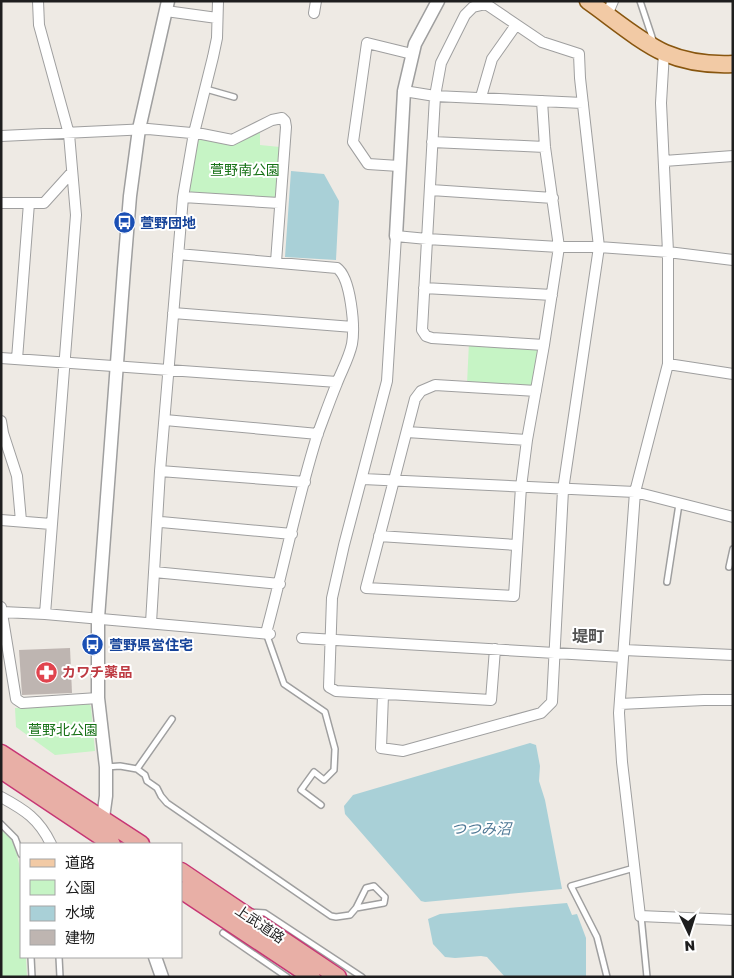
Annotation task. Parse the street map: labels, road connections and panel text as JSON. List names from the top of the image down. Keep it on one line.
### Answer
{"streets":{"highway":["上武道路"]},"districts":["堤町"],"water":["つつみ沼"],"parks":["萱野南公園","萱野北公園"],"places":{"bus stop":["萱野団地","萱野県営住宅"],"pharmacy":["カワチ薬品"]},"legend":["道路","公園","水域","建物"],"north":"bottom"}
